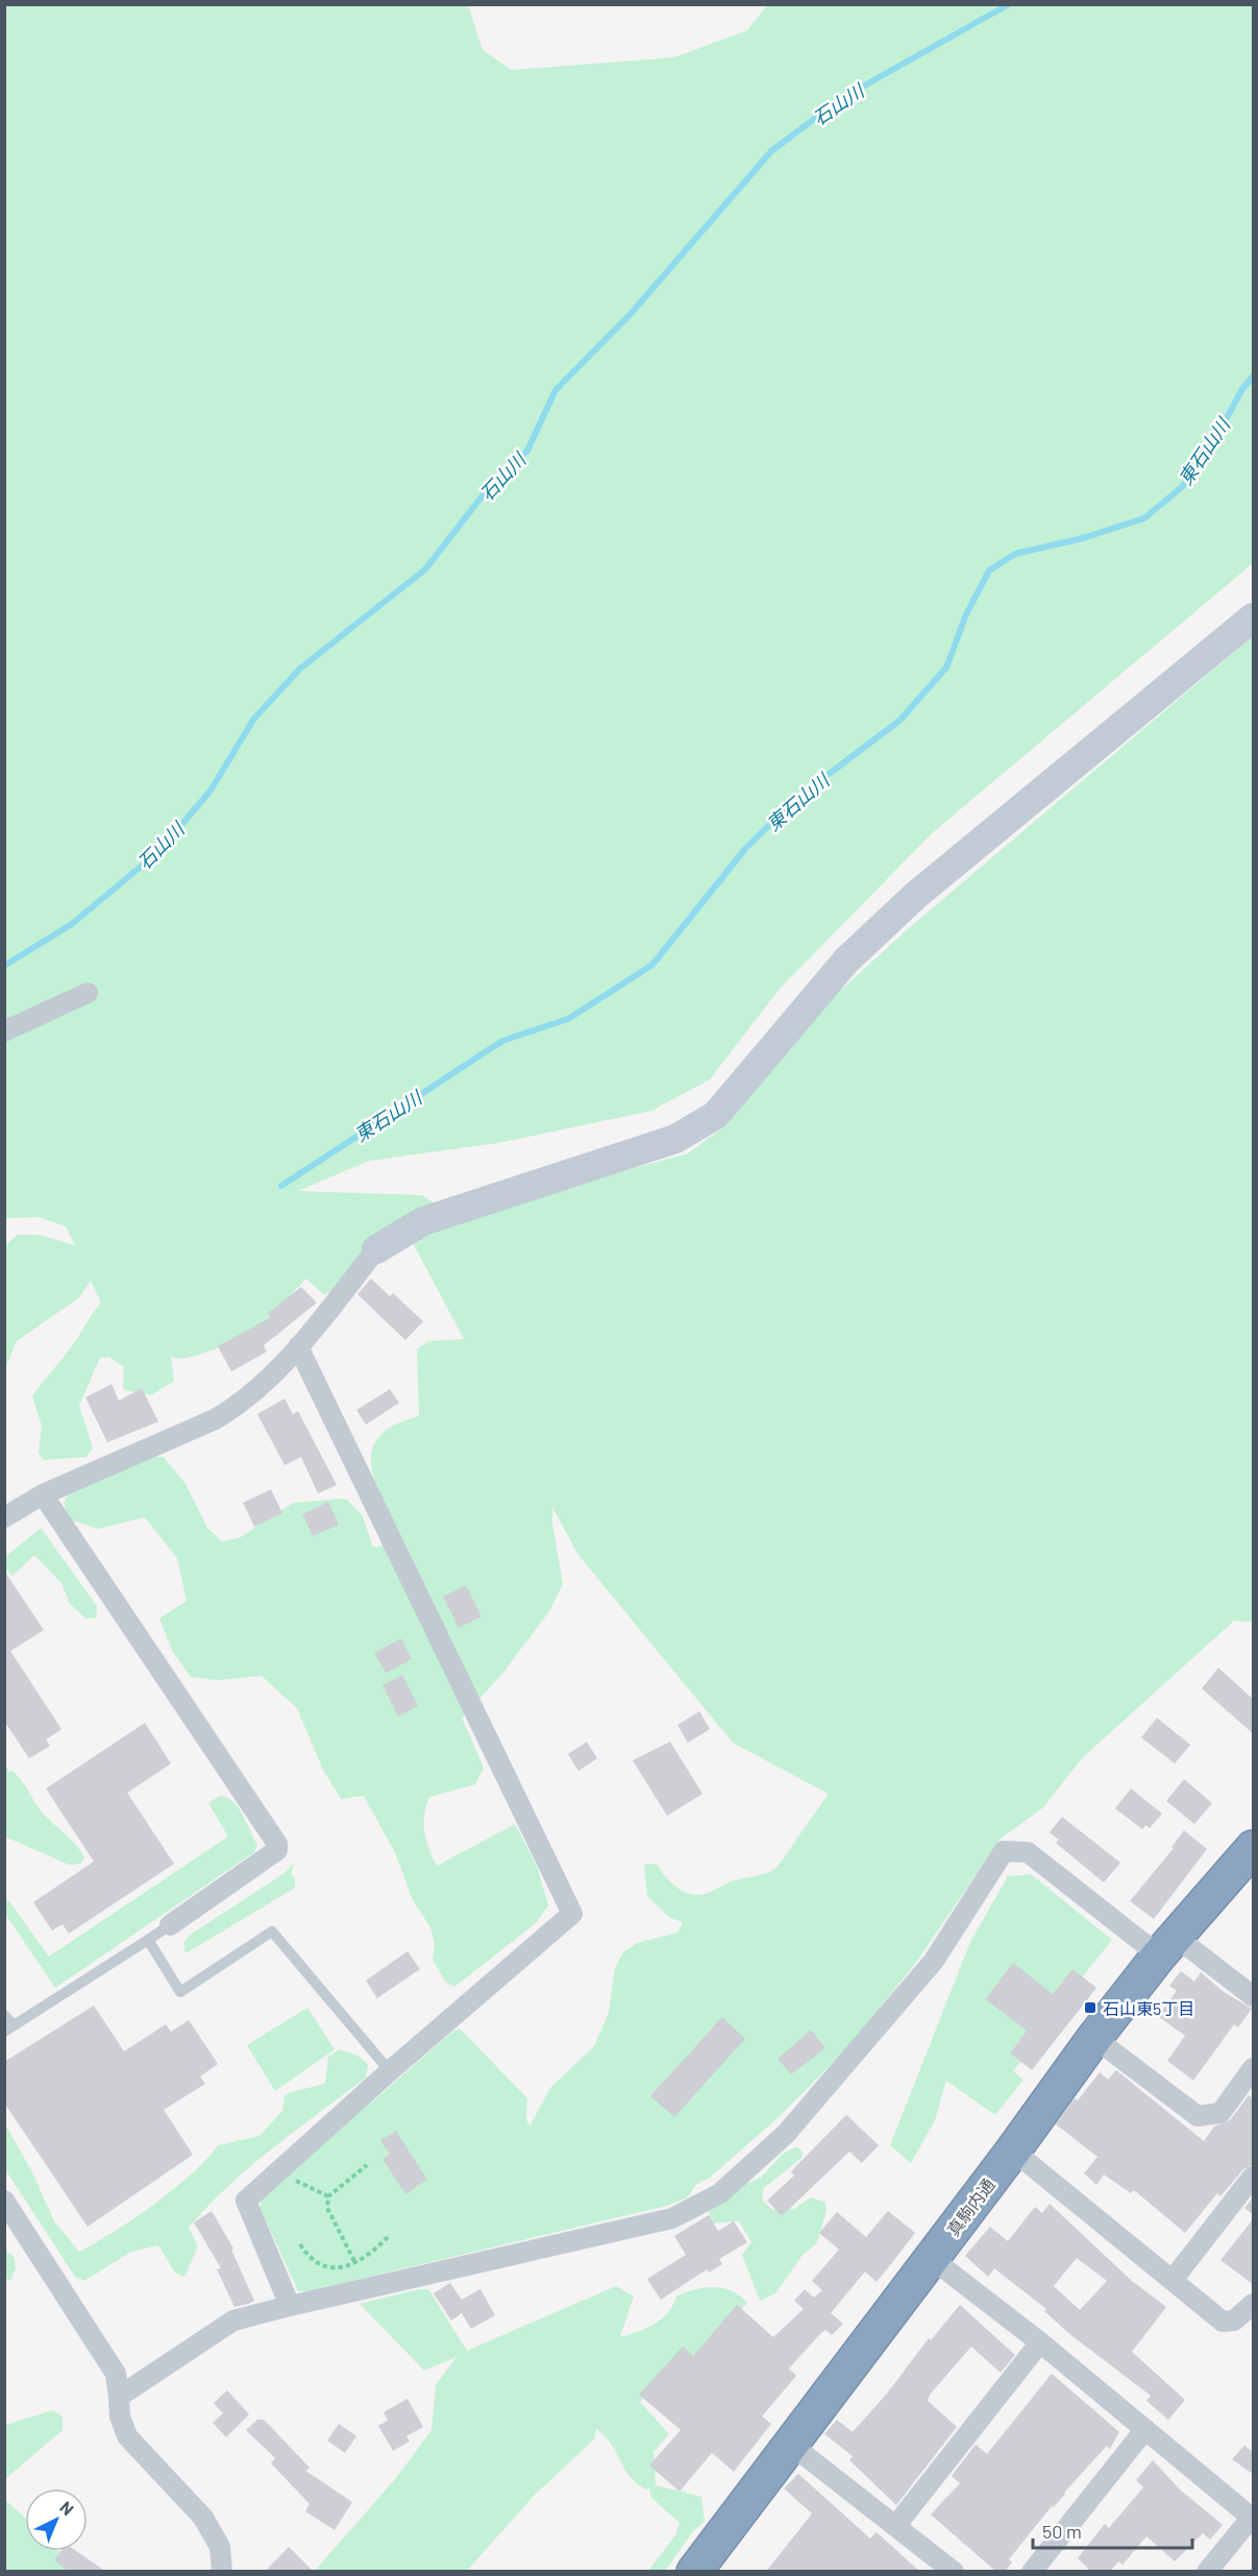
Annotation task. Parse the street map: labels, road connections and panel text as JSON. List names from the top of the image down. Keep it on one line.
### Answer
{"streets":{"highway":["真駒内通"]},"water":["石山川","東石山川"],"places":{"transit":["石山東5丁目"]},"scale_bar":"50 m","north":"top right"}
